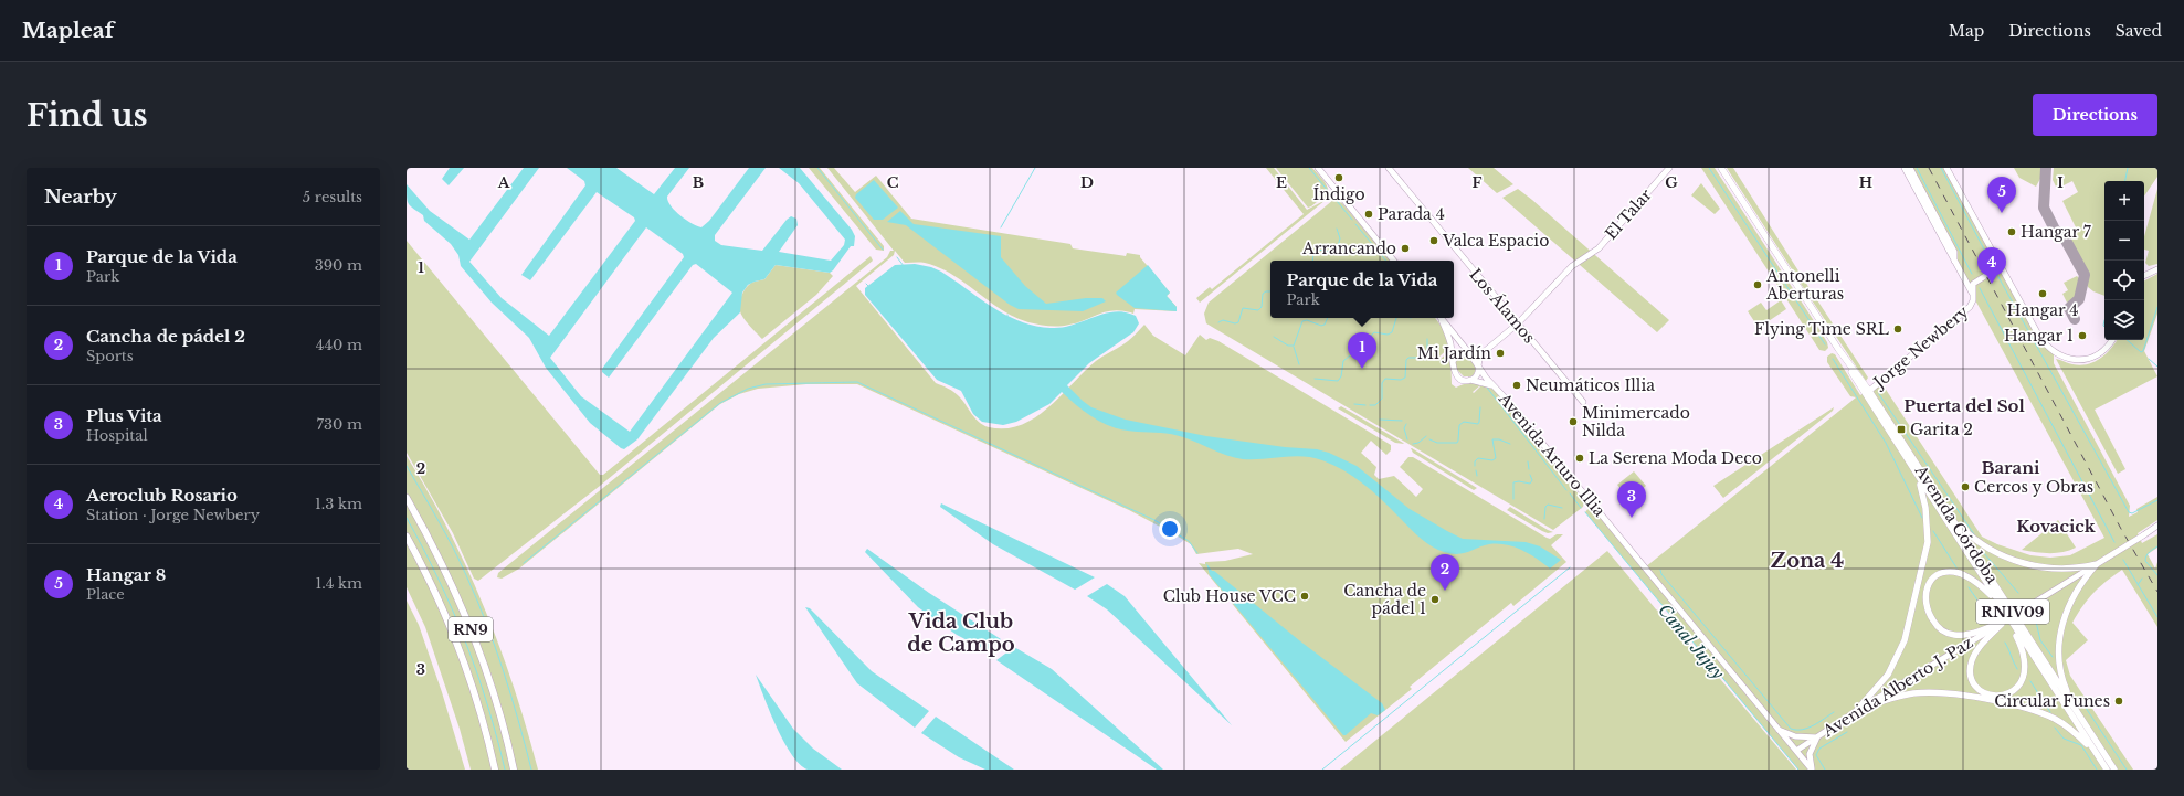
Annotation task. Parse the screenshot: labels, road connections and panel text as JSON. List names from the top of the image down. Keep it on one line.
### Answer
{"streets":{"highway":["RN9"],"main road":["El Talar","Los Álamos","Jorge Newbery","Avenida Arturo Illia","Avenida Córdoba","RN1V09","Avenida Alberto J. Paz"]},"crossings":[["El Talar","Los Álamos"],["Jorge Newbery","Avenida Córdoba"],["Avenida Arturo Illia","Avenida Alberto J. Paz"]],"districts":["Puerta del Sol","Barani","Kovacick","Zona 4","Vida Club de Campo"],"water":["Canal Jujuy"],"places":{"other":["Índigo","Parada 4","Hangar 7","Valca Espacio","Arrancando","Antonelli Aberturas","Hangar 4","Flying Time SRL","Hangar 1","Mi Jardín","Neumáticos Illia","Minimercado Nilda","La Serena Moda Deco","Cercos y Obras","Club House VCC","Cancha de pádel 1","Circular Funes"],"transit":["Garita 2"]},"page":{"header":"Mapleaf","nav":["Map","Directions","Saved"],"buttons":"Directions","title":"Find us","heading":["Nearby","5 results"],"pins":["5","4","1","3","2"],"map_buttons":["+","−"],"list":[{"mark":"1","name":"Parque de la Vida","note":"Park","value":"390 m"},{"mark":"2","name":"Cancha de pádel 2","note":"Sports","value":"440 m"},{"mark":"3","name":"Plus Vita","note":"Hospital","value":"730 m"},{"mark":"4","name":"Aeroclub Rosario","note":"Station · Jorge Newbery","value":"1.3 km"},{"mark":"5","name":"Hangar 8","note":"Place","value":"1.4 km"}],"popup":["Parque de la Vida","Park"]},"grid":{"columns":["A","B","C","D","E","F","G","H","I"],"rows":["1","2","3"]}}
